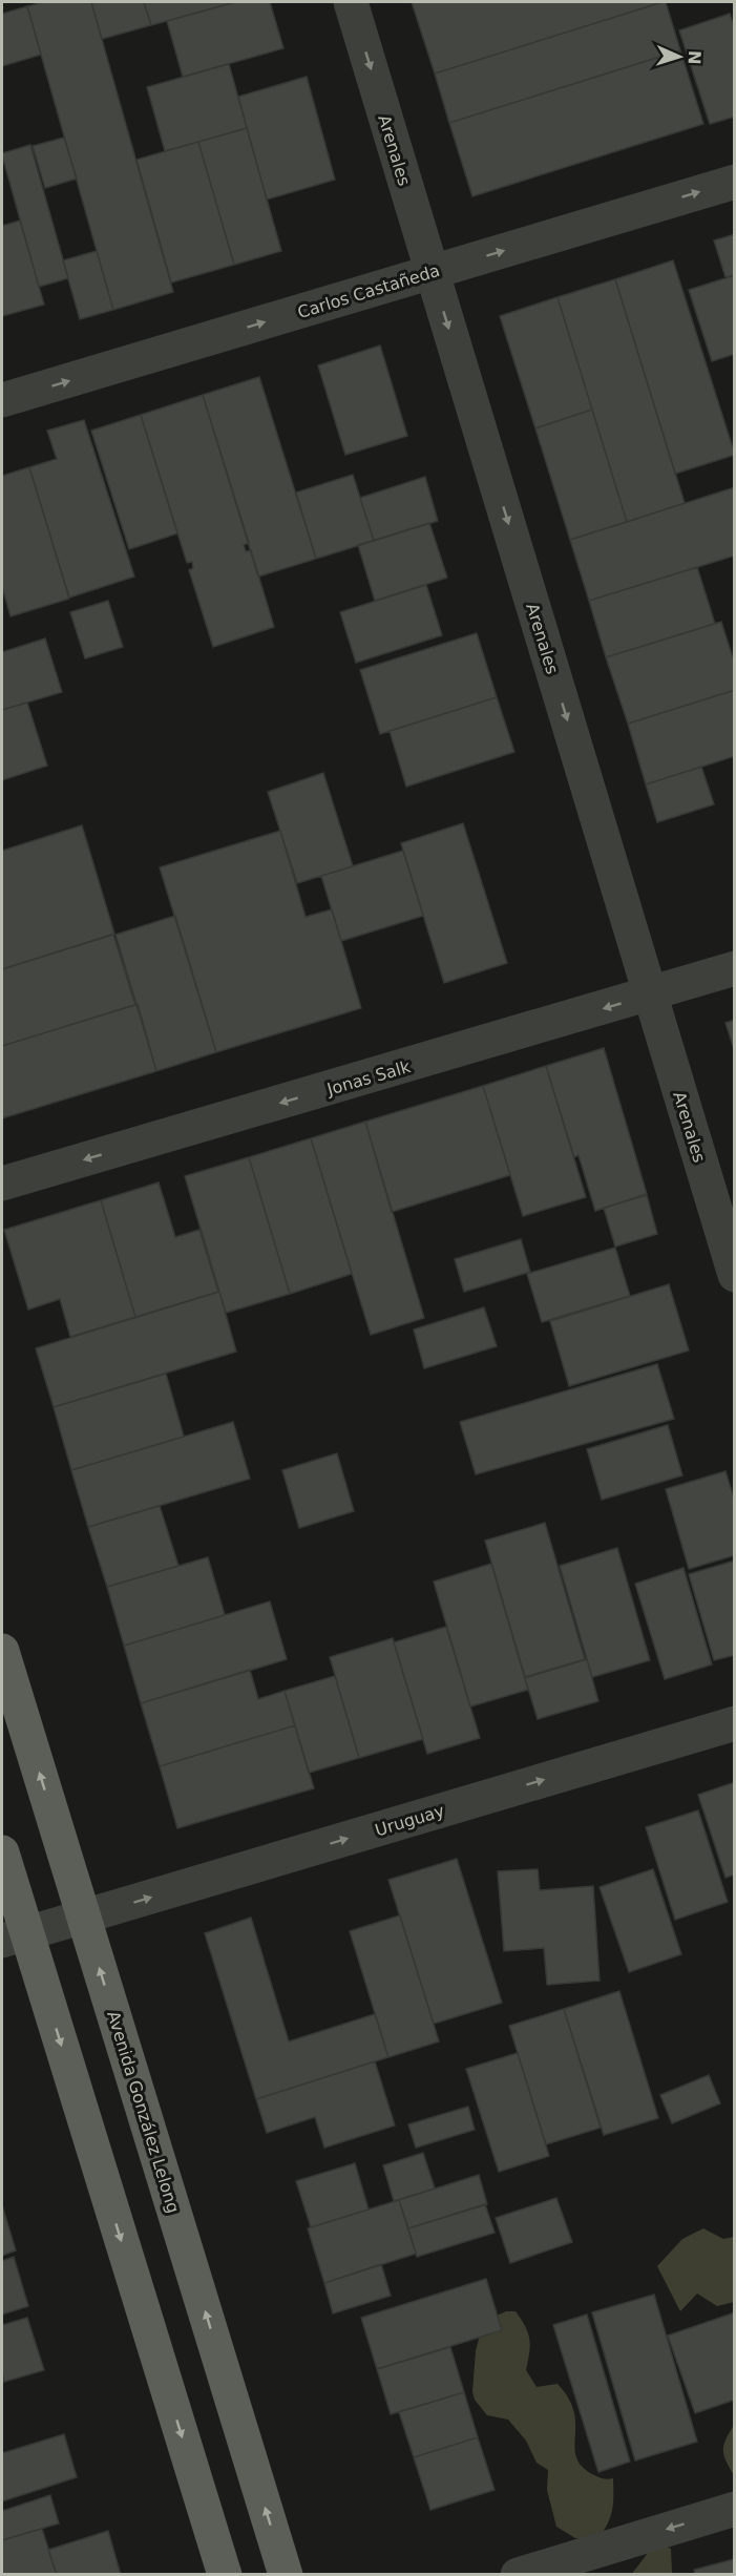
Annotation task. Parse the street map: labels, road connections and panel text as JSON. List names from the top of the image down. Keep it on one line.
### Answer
{"streets":{"main road":["Avenida González Lelong"],"street":["Arenales","Carlos Castañeda","Jonas Salk","Uruguay"]},"crossings":[["Arenales","Carlos Castañeda"],["Arenales","Jonas Salk"],["Uruguay","Avenida González Lelong"]],"one_way":["Arenales","Carlos Castañeda","Jonas Salk","Uruguay"],"north":"right"}
